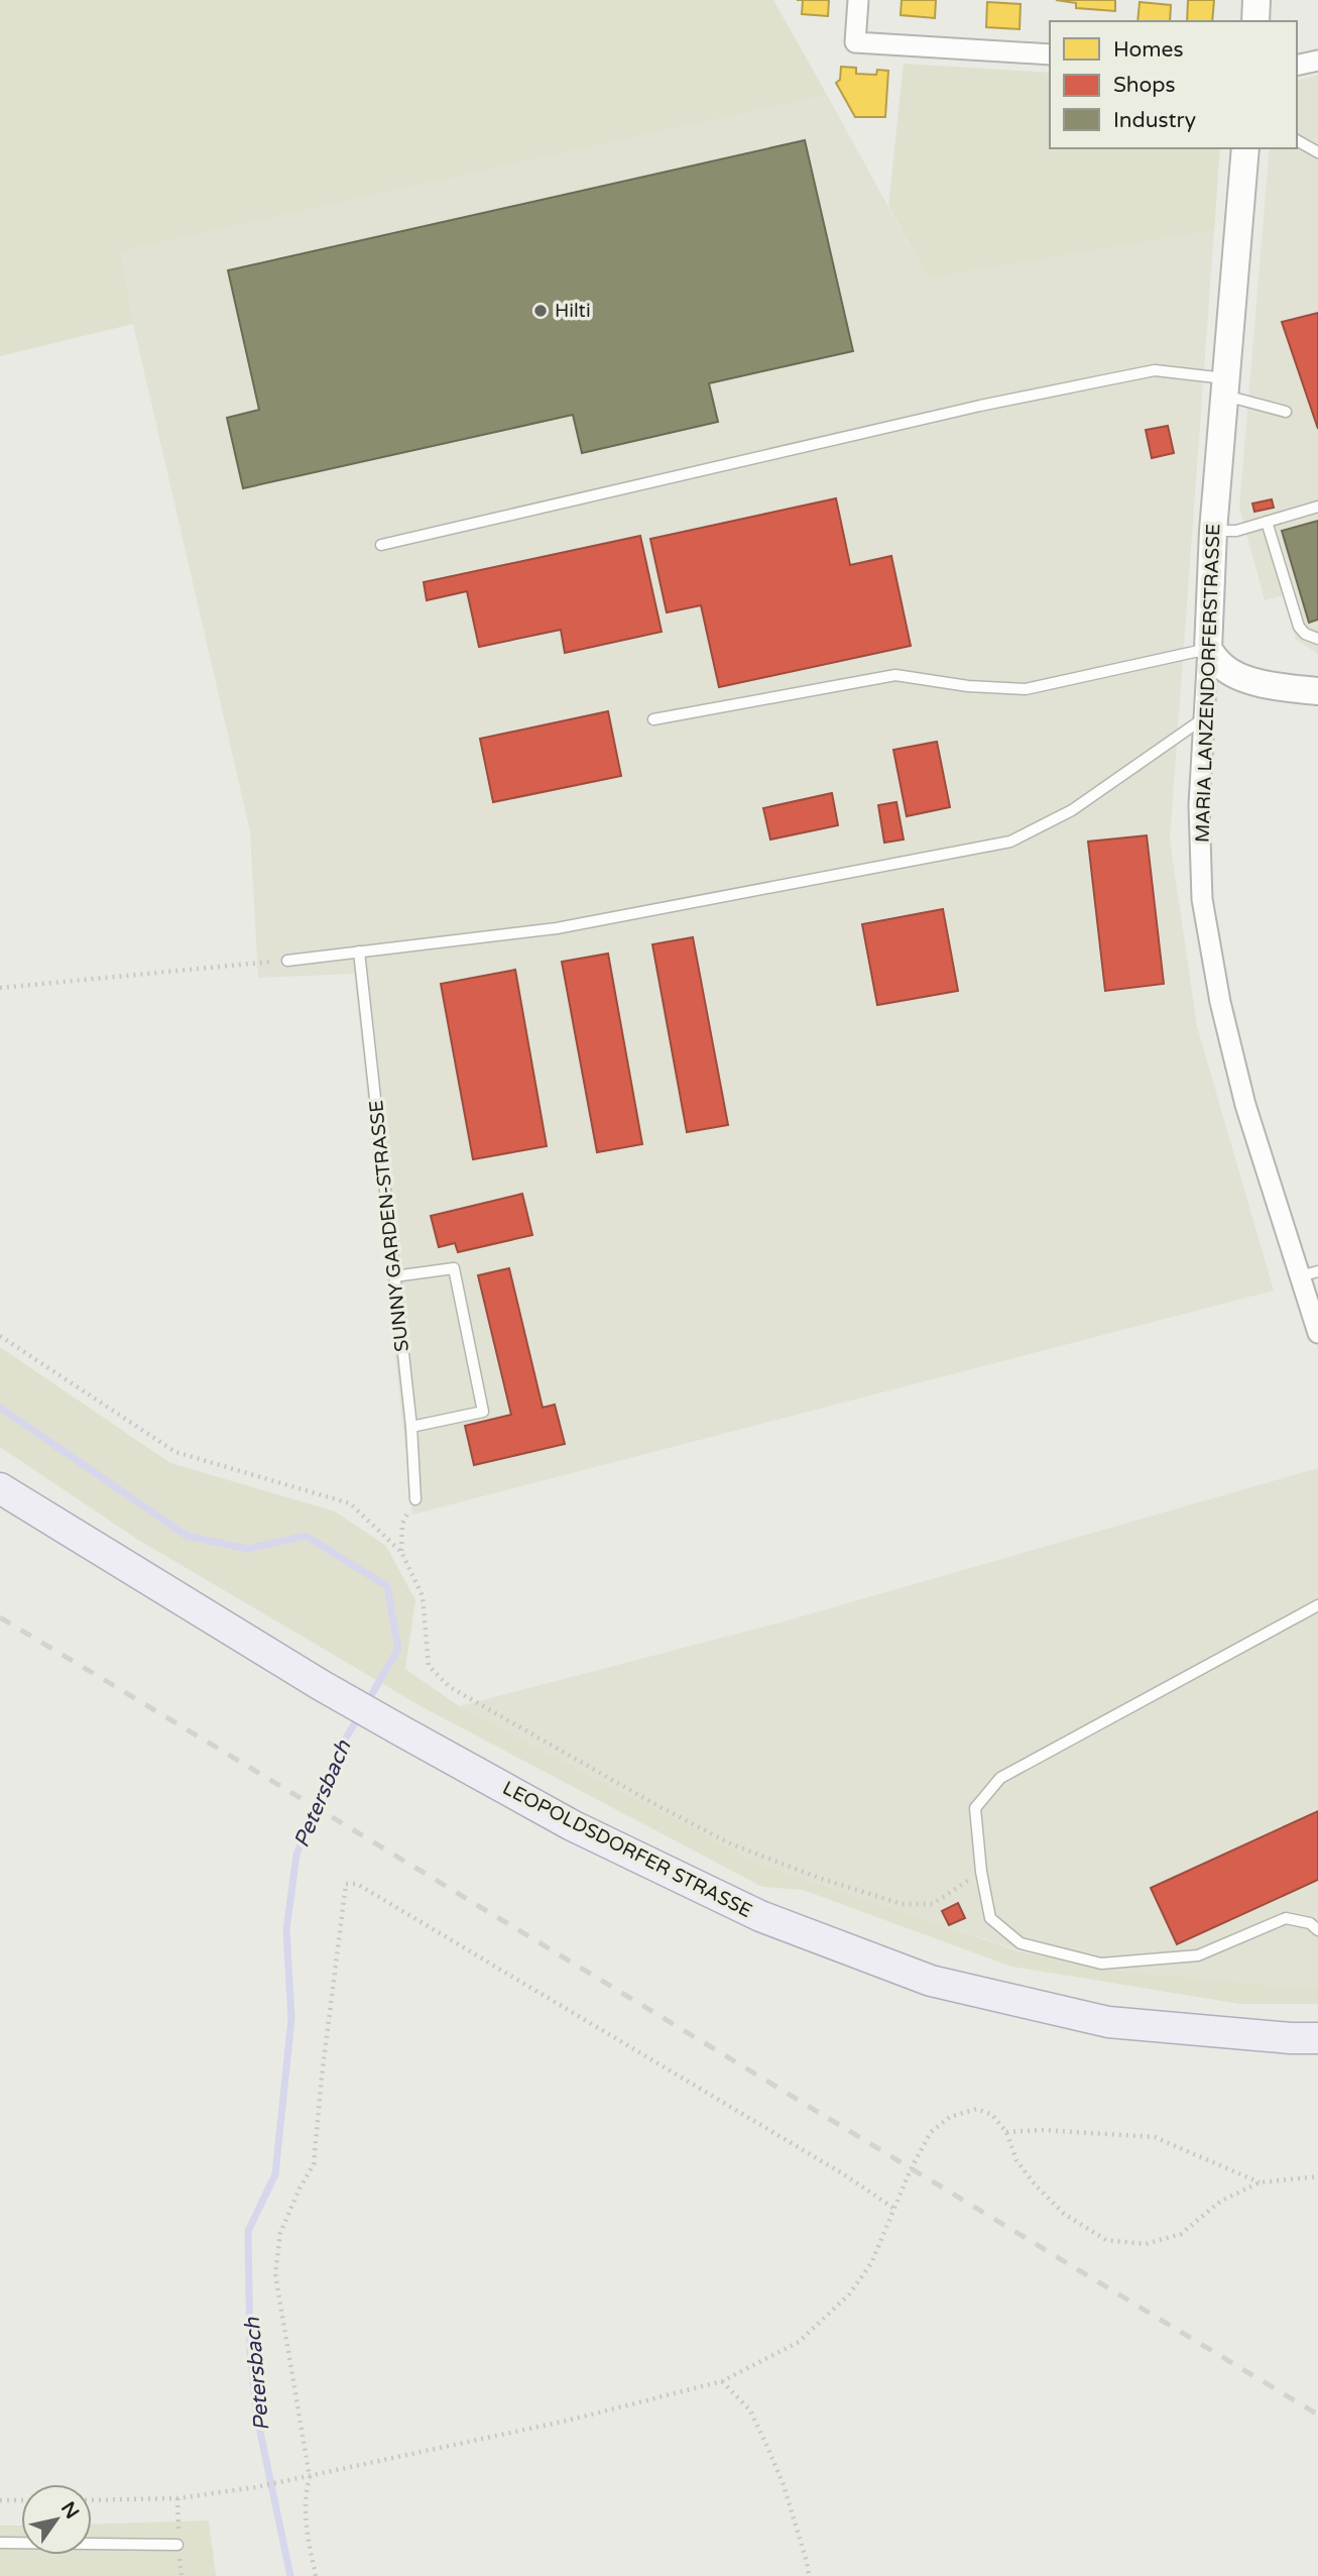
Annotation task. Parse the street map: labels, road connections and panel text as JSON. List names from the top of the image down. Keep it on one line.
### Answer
{"streets":{"main road":["LEOPOLDSDORFER STRASSE"],"street":["MARIA LANZENDORFERSTRASSE"],"lane":["SUNNY GARDEN-STRASSE"]},"water":["Petersbach"],"places":["Hilti"],"legend":["Homes","Shops","Industry"],"north":"top right"}
